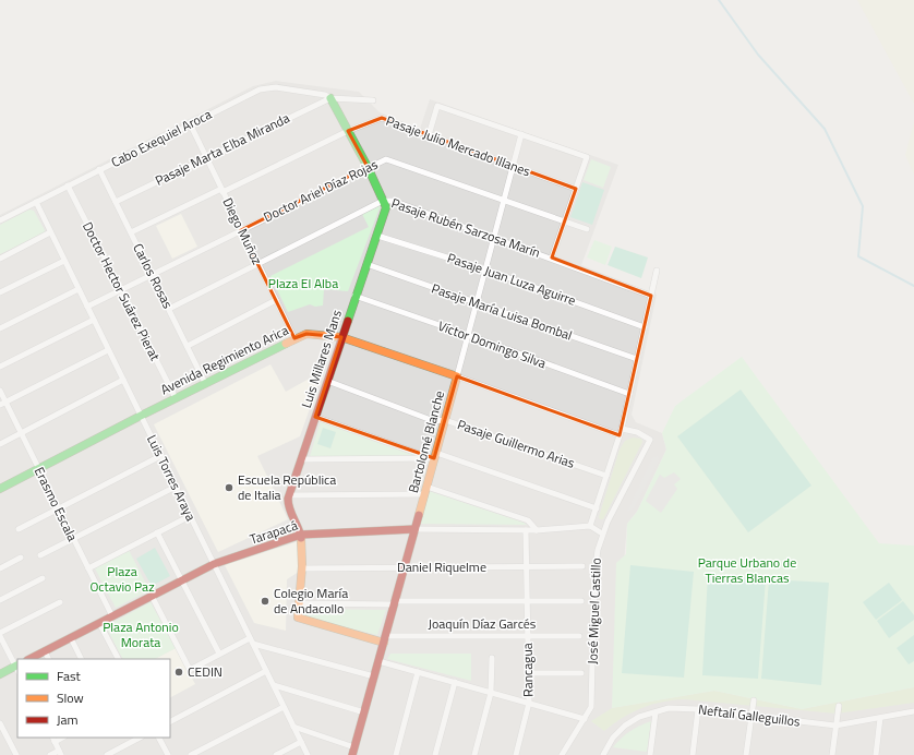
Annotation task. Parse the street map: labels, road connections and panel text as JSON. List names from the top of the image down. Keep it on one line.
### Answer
{"streets":{"street":["Cabo Exequiel Aroca","Pasaje Julio Mercado Illanes","Pasaje Marta Elba Miranda","Doctor Ariel Díaz Rojas","Pasaje Rubén Sarzosa Marín","Diego Muñoz","Carlos Rosas","Pasaje Juan Luza Aguirre","Doctor Hector Suárez Pierat","Pasaje María Luisa Bombal","Víctor Domingo Silva","Luis Millares Mans","Avenida Regimiento Arica","Bartolomé Blanche","Pasaje Guillermo Arias","Luis Torres Araya","Erasmo Escala","Tarapacá","Daniel Riquelme","José Miguel Castillo","Joaquín Díaz Garcés","Rancagua","Neftalí Galleguillos"]},"crossings":[["Cabo Exequiel Aroca","Pasaje Marta Elba Miranda"],["Cabo Exequiel Aroca","Diego Muñoz"],["Cabo Exequiel Aroca","Carlos Rosas"],["Cabo Exequiel Aroca","Doctor Hector Suárez Pierat"],["Cabo Exequiel Aroca","Luis Millares Mans"],["Cabo Exequiel Aroca","Luis Torres Araya"],["Pasaje Julio Mercado Illanes","Diego Muñoz"],["Pasaje Julio Mercado Illanes","Carlos Rosas"],["Pasaje Julio Mercado Illanes","Luis Millares Mans"],["Pasaje Julio Mercado Illanes","Bartolomé Blanche"],["Pasaje Marta Elba Miranda","Diego Muñoz"],["Pasaje Marta Elba Miranda","Carlos Rosas"],["Pasaje Marta Elba Miranda","Luis Millares Mans"],["Doctor Ariel Díaz Rojas","Diego Muñoz"],["Doctor Ariel Díaz Rojas","Carlos Rosas"],["Doctor Ariel Díaz Rojas","Doctor Hector Suárez Pierat"],["Doctor Ariel Díaz Rojas","Luis Millares Mans"],["Doctor Ariel Díaz Rojas","Bartolomé Blanche"],["Doctor Ariel Díaz Rojas","Luis Torres Araya"],["Pasaje Rubén Sarzosa Marín","Diego Muñoz"],["Pasaje Rubén Sarzosa Marín","Carlos Rosas"],["Pasaje Rubén Sarzosa Marín","Luis Millares Mans"],["Pasaje Rubén Sarzosa Marín","Bartolomé Blanche"],["Diego Muñoz","Avenida Regimiento Arica"],["Carlos Rosas","Avenida Regimiento Arica"],["Pasaje Juan Luza Aguirre","Luis Millares Mans"],["Pasaje Juan Luza Aguirre","Bartolomé Blanche"],["Doctor Hector Suárez Pierat","Avenida Regimiento Arica"],["Pasaje María Luisa Bombal","Luis Millares Mans"],["Pasaje María Luisa Bombal","Bartolomé Blanche"],["Víctor Domingo Silva","Luis Millares Mans"],["Víctor Domingo Silva","Bartolomé Blanche"],["Luis Millares Mans","Avenida Regimiento Arica"],["Luis Millares Mans","Pasaje Guillermo Arias"],["Luis Millares Mans","Tarapacá"],["Avenida Regimiento Arica","Bartolomé Blanche"],["Avenida Regimiento Arica","Luis Torres Araya"],["Avenida Regimiento Arica","Erasmo Escala"],["Avenida Regimiento Arica","José Miguel Castillo"],["Bartolomé Blanche","Pasaje Guillermo Arias"],["Bartolomé Blanche","Tarapacá"],["Bartolomé Blanche","Daniel Riquelme"],["Bartolomé Blanche","Joaquín Díaz Garcés"],["Luis Torres Araya","Tarapacá"],["Erasmo Escala","Tarapacá"],["Tarapacá","Rancagua"],["Daniel Riquelme","Rancagua"],["Joaquín Díaz Garcés","Rancagua"]],"parks":["Plaza El Alba","Parque Urbano de Tierras Blancas","Plaza Octavio Paz","Plaza Antonio Morata"],"places":["Escuela República de Italia","Colegio María de Andacollo","CEDIN"],"legend":["Fast","Slow","Jam"]}
